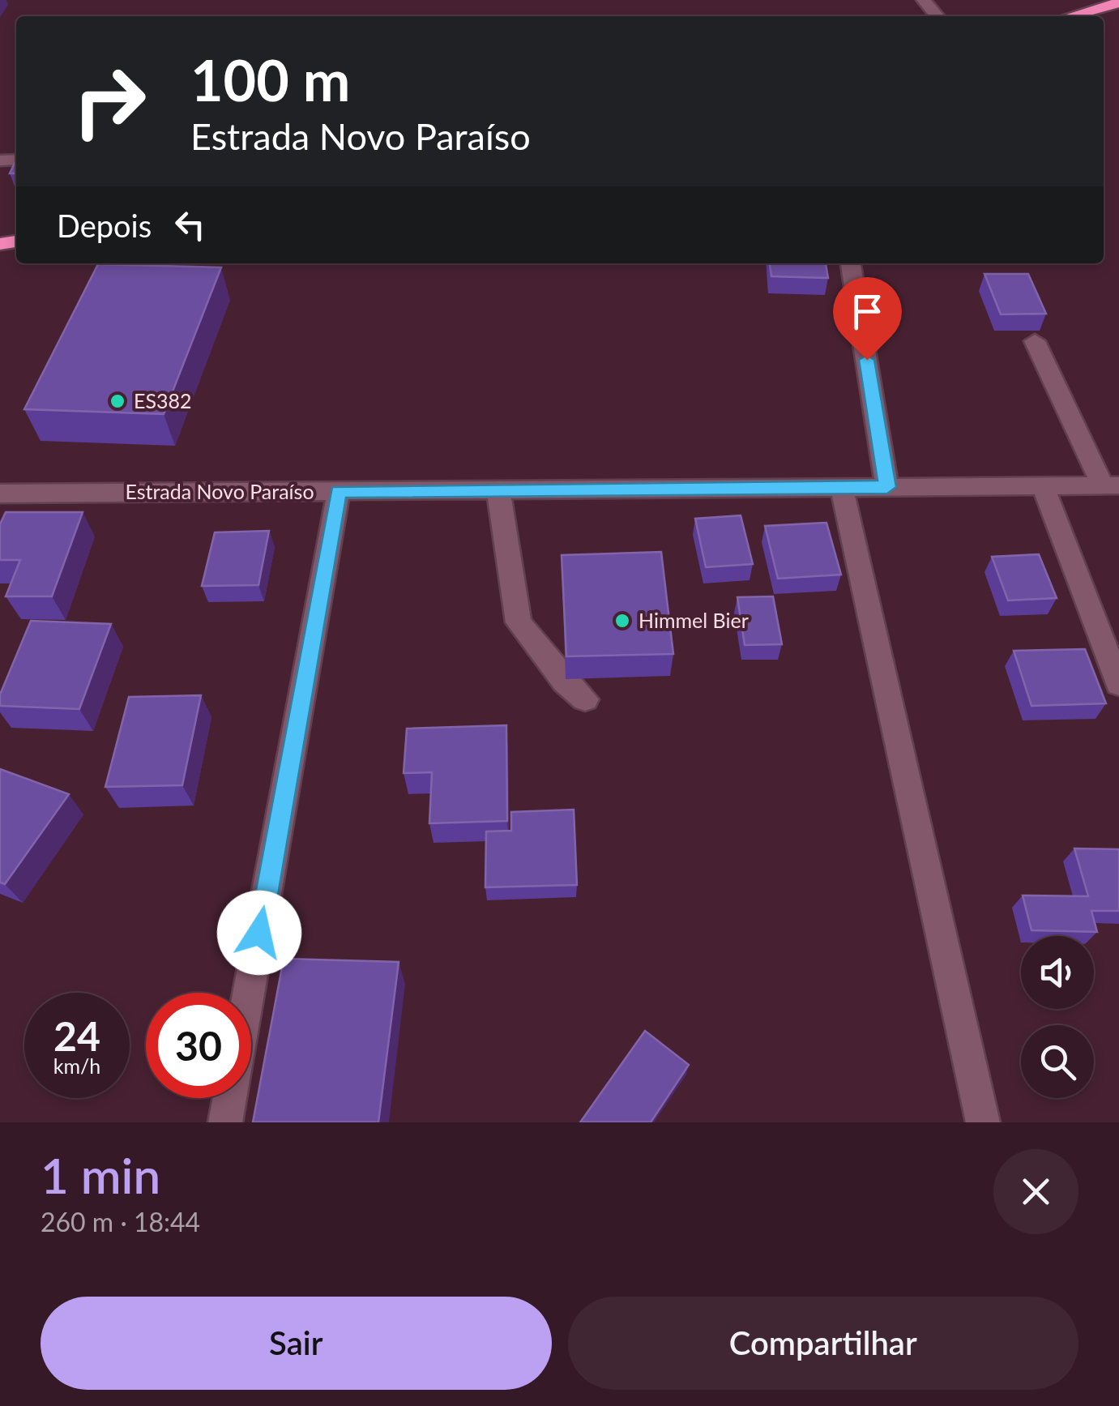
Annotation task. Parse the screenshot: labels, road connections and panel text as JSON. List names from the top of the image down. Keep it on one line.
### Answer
{"streets":{"street":["Estrada Novo Paraíso"]},"places":["ES382","Himmel Bier"],"page":{"turn":["100 m","Estrada Novo Paraíso"],"then":"Depois","speed":"24 km/h","limit":"30","heading":["1 min","260 m · 18:44"],"buttons":["Sair","Compartilhar"]}}
